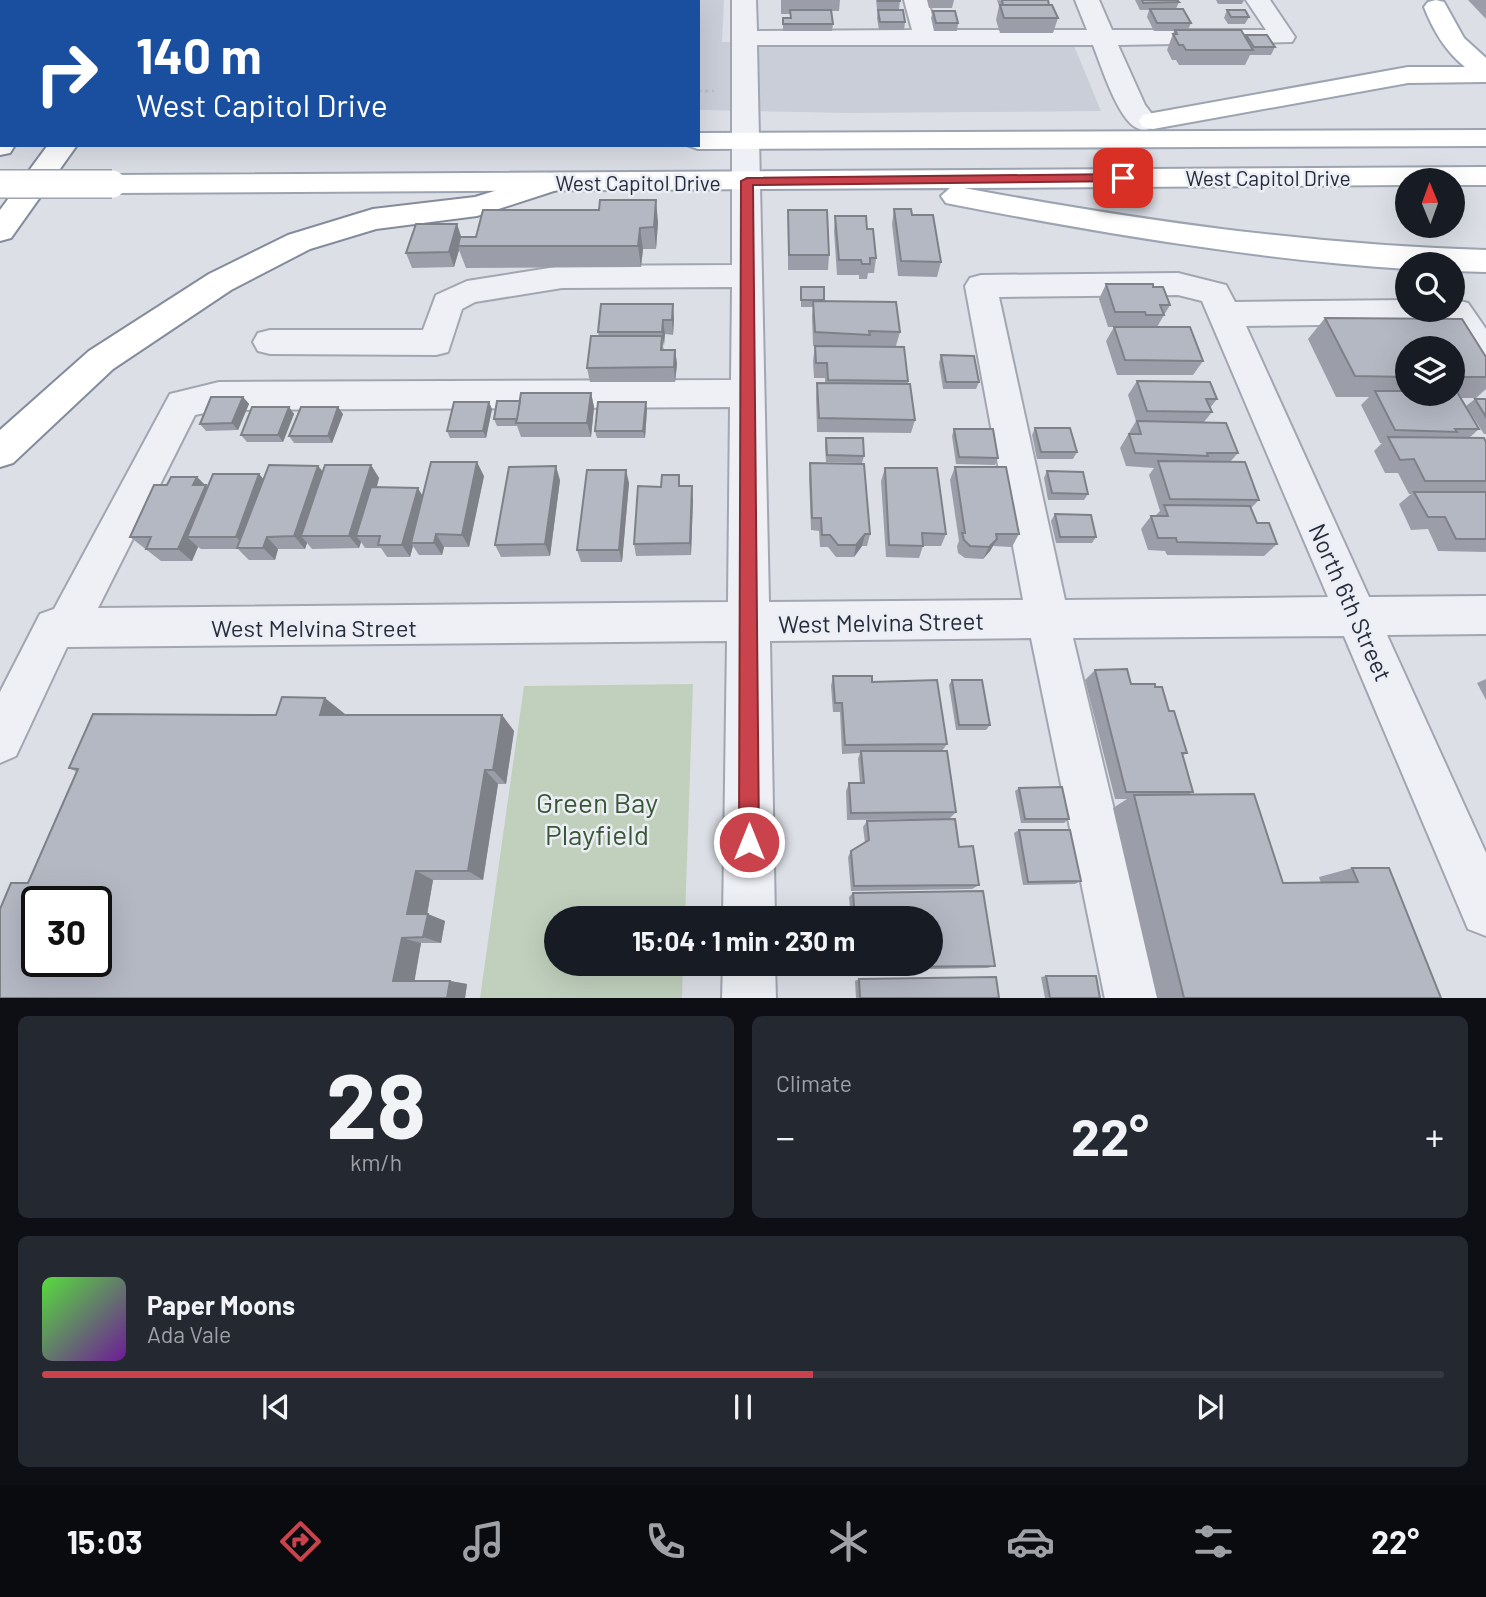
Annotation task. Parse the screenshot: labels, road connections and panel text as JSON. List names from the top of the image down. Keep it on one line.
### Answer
{"streets":{"main road":["West Capitol Drive"],"street":["North 6th Street","West Melvina Street"]},"crossings":[["North 6th Street","West Melvina Street"]],"parks":["Green Bay Playfield"],"north":"top","page":{"turn":["140 m","West Capitol Drive"],"limit":"30","trip":"15:04 · 1 min · 230 m","tile":[["28","km/h"],"Climate"],"heat":["−","22°","+"],"song":["Paper Moons","Ada Vale"],"tabs":["15:03","22°"]}}
